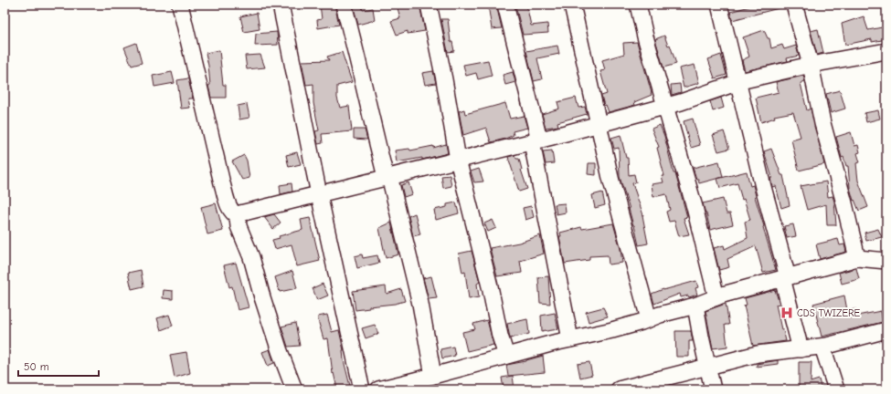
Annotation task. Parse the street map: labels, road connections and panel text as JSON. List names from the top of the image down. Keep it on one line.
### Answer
{"places":{"hospital":["CDS TWIZERE"]},"scale_bar":"50 m"}
